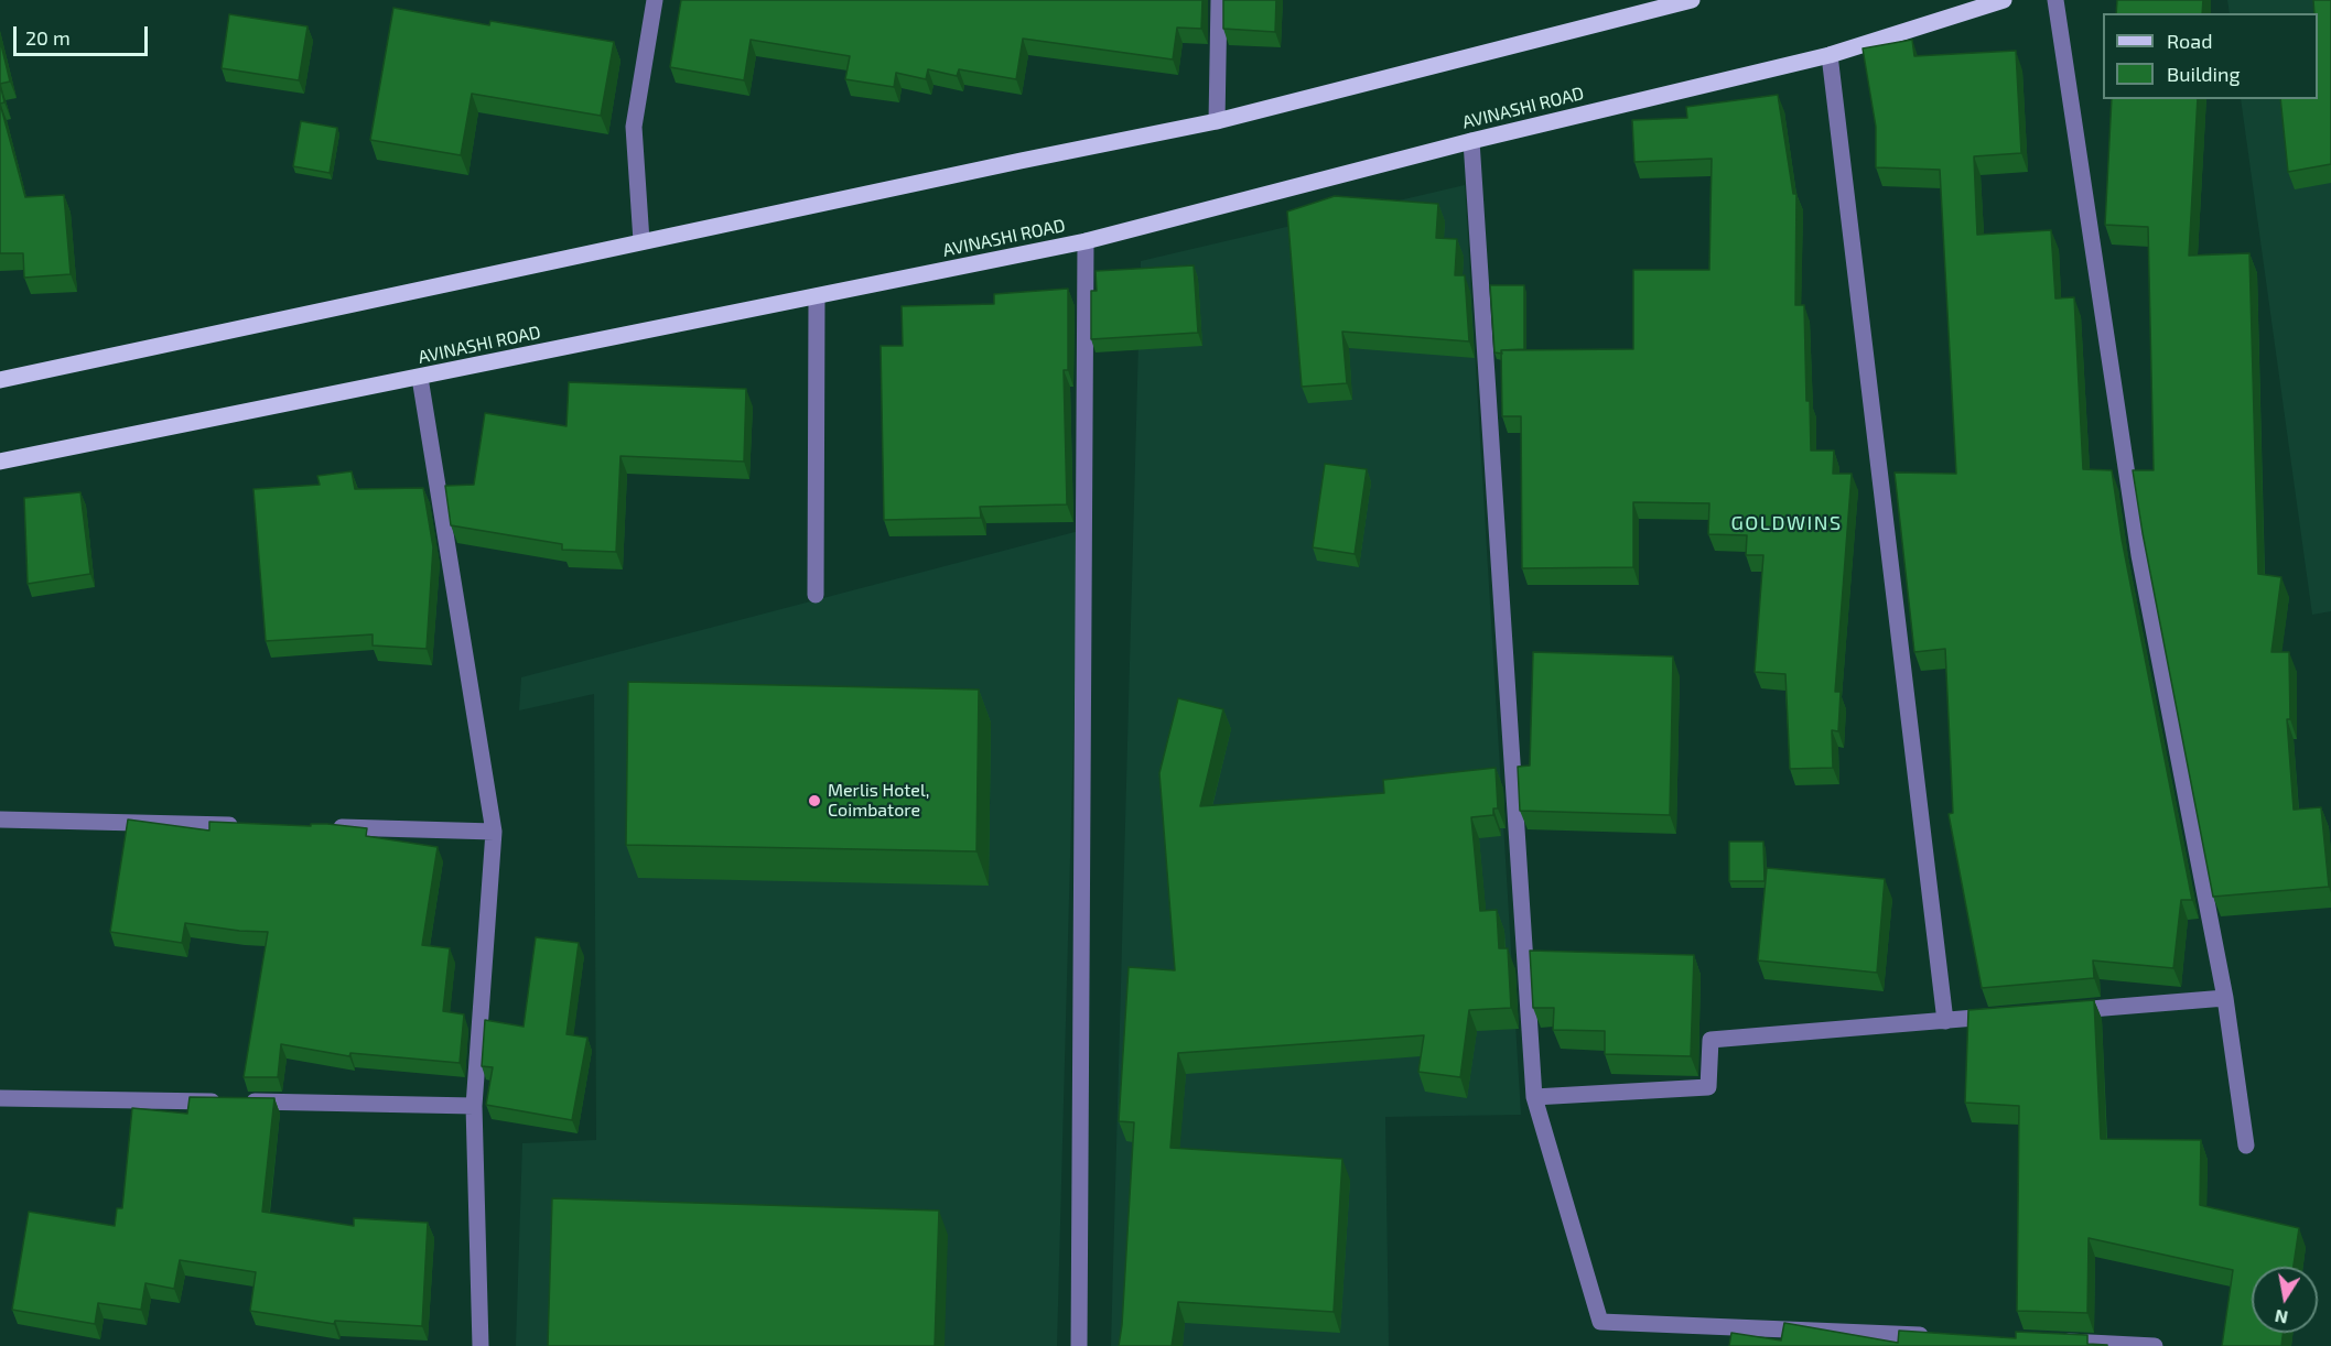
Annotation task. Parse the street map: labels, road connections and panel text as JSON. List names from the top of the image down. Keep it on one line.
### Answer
{"streets":{"main road":["AVINASHI ROAD"]},"districts":["GOLDWINS"],"places":["Merlis Hotel, Coimbatore"],"legend":["Road","Building"],"scale_bar":"20 m","north":"bottom"}
